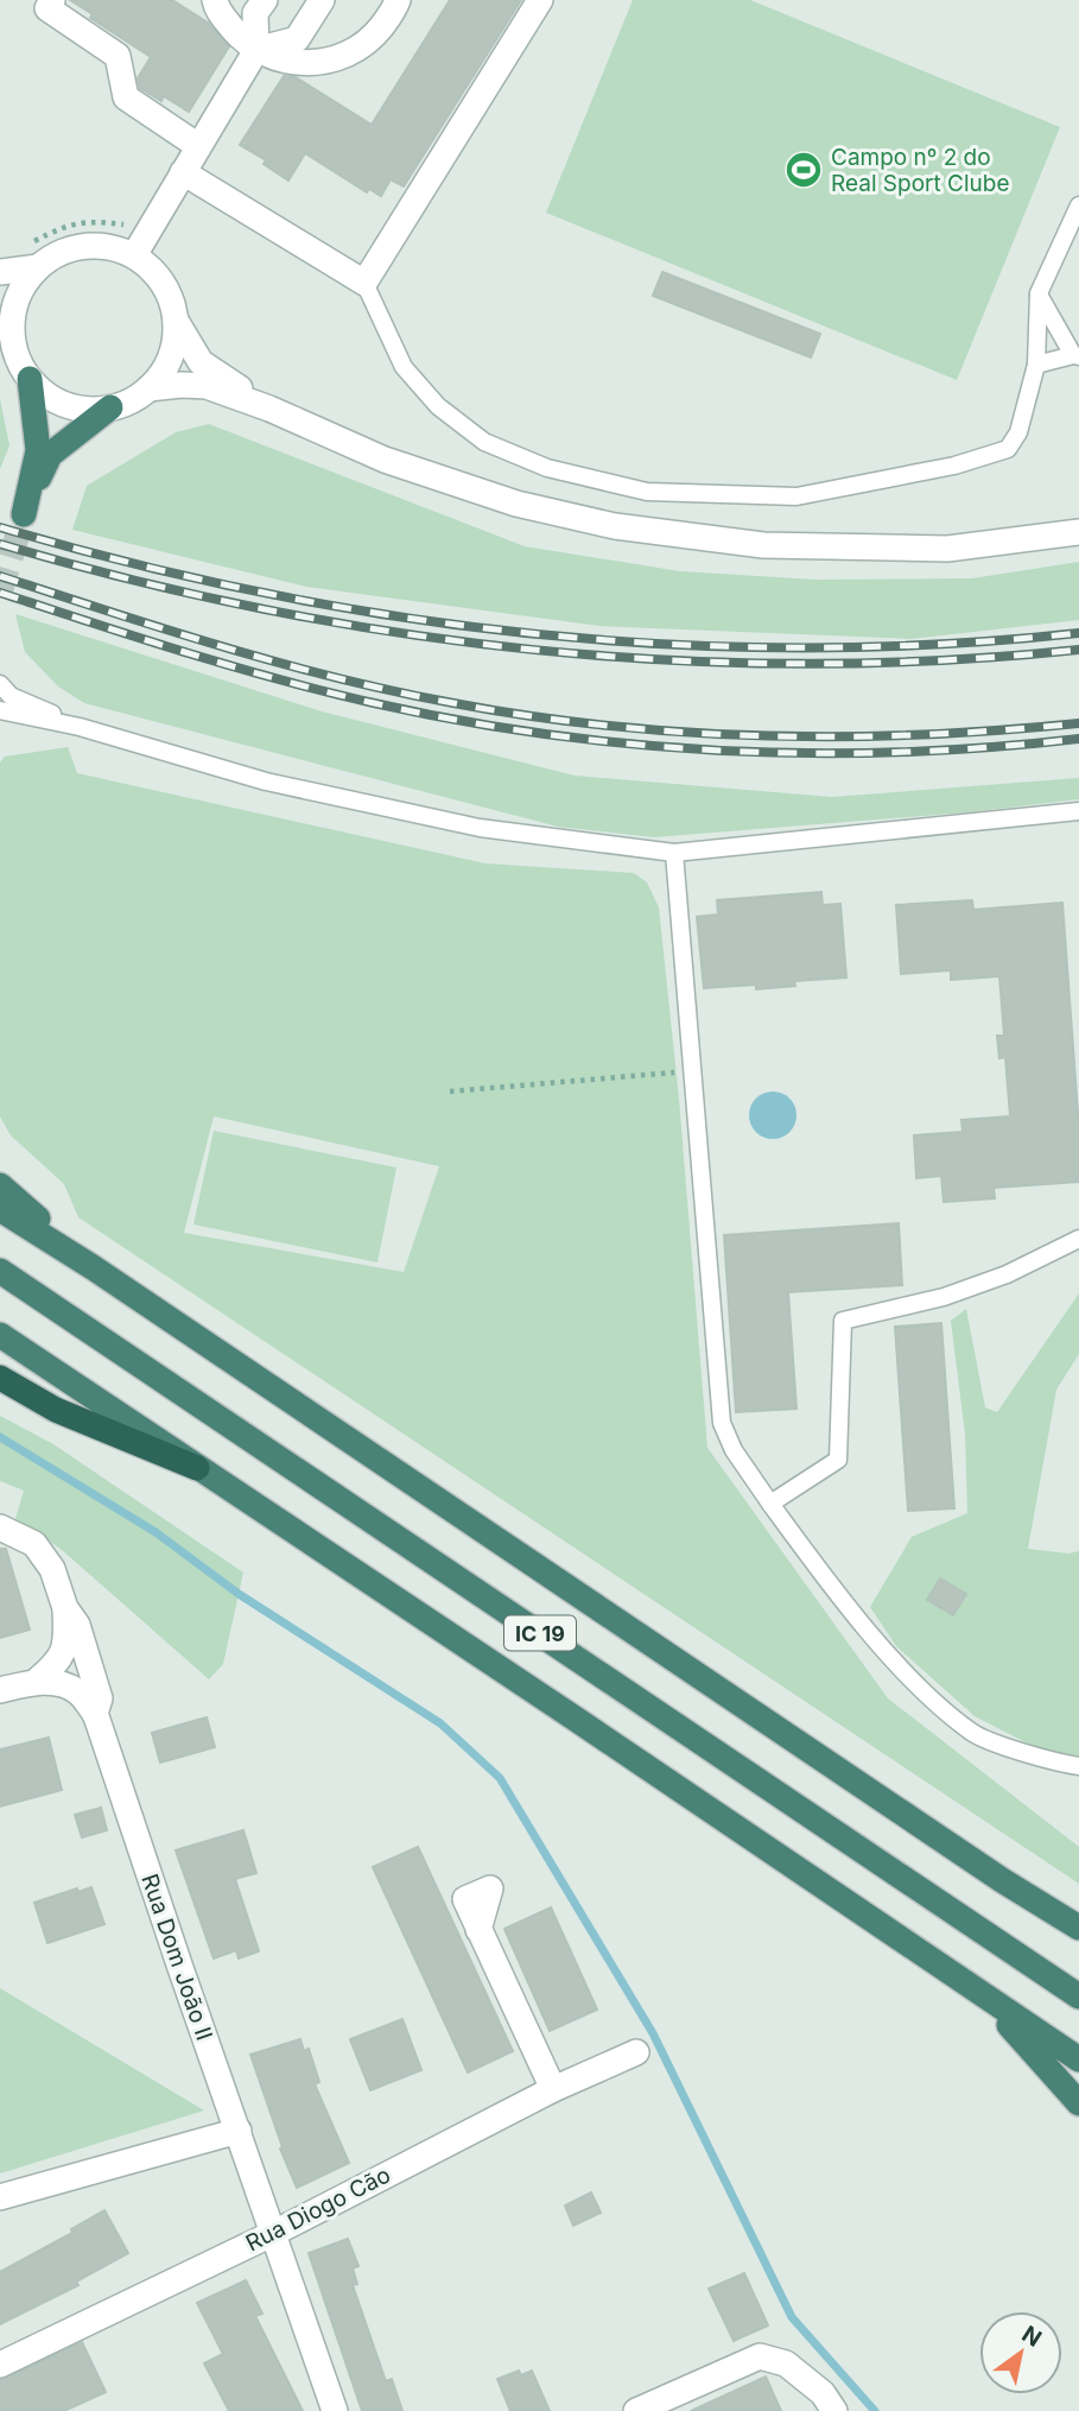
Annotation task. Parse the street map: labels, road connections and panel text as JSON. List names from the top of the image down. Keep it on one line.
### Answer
{"streets":{"highway":["IC 19"],"street":["Rua Dom João II","Rua Diogo Cão"]},"crossings":[["Rua Dom João II","Rua Diogo Cão"]],"places":{"sports":["Campo nº 2 do Real Sport Clube"]},"north":"top right"}
